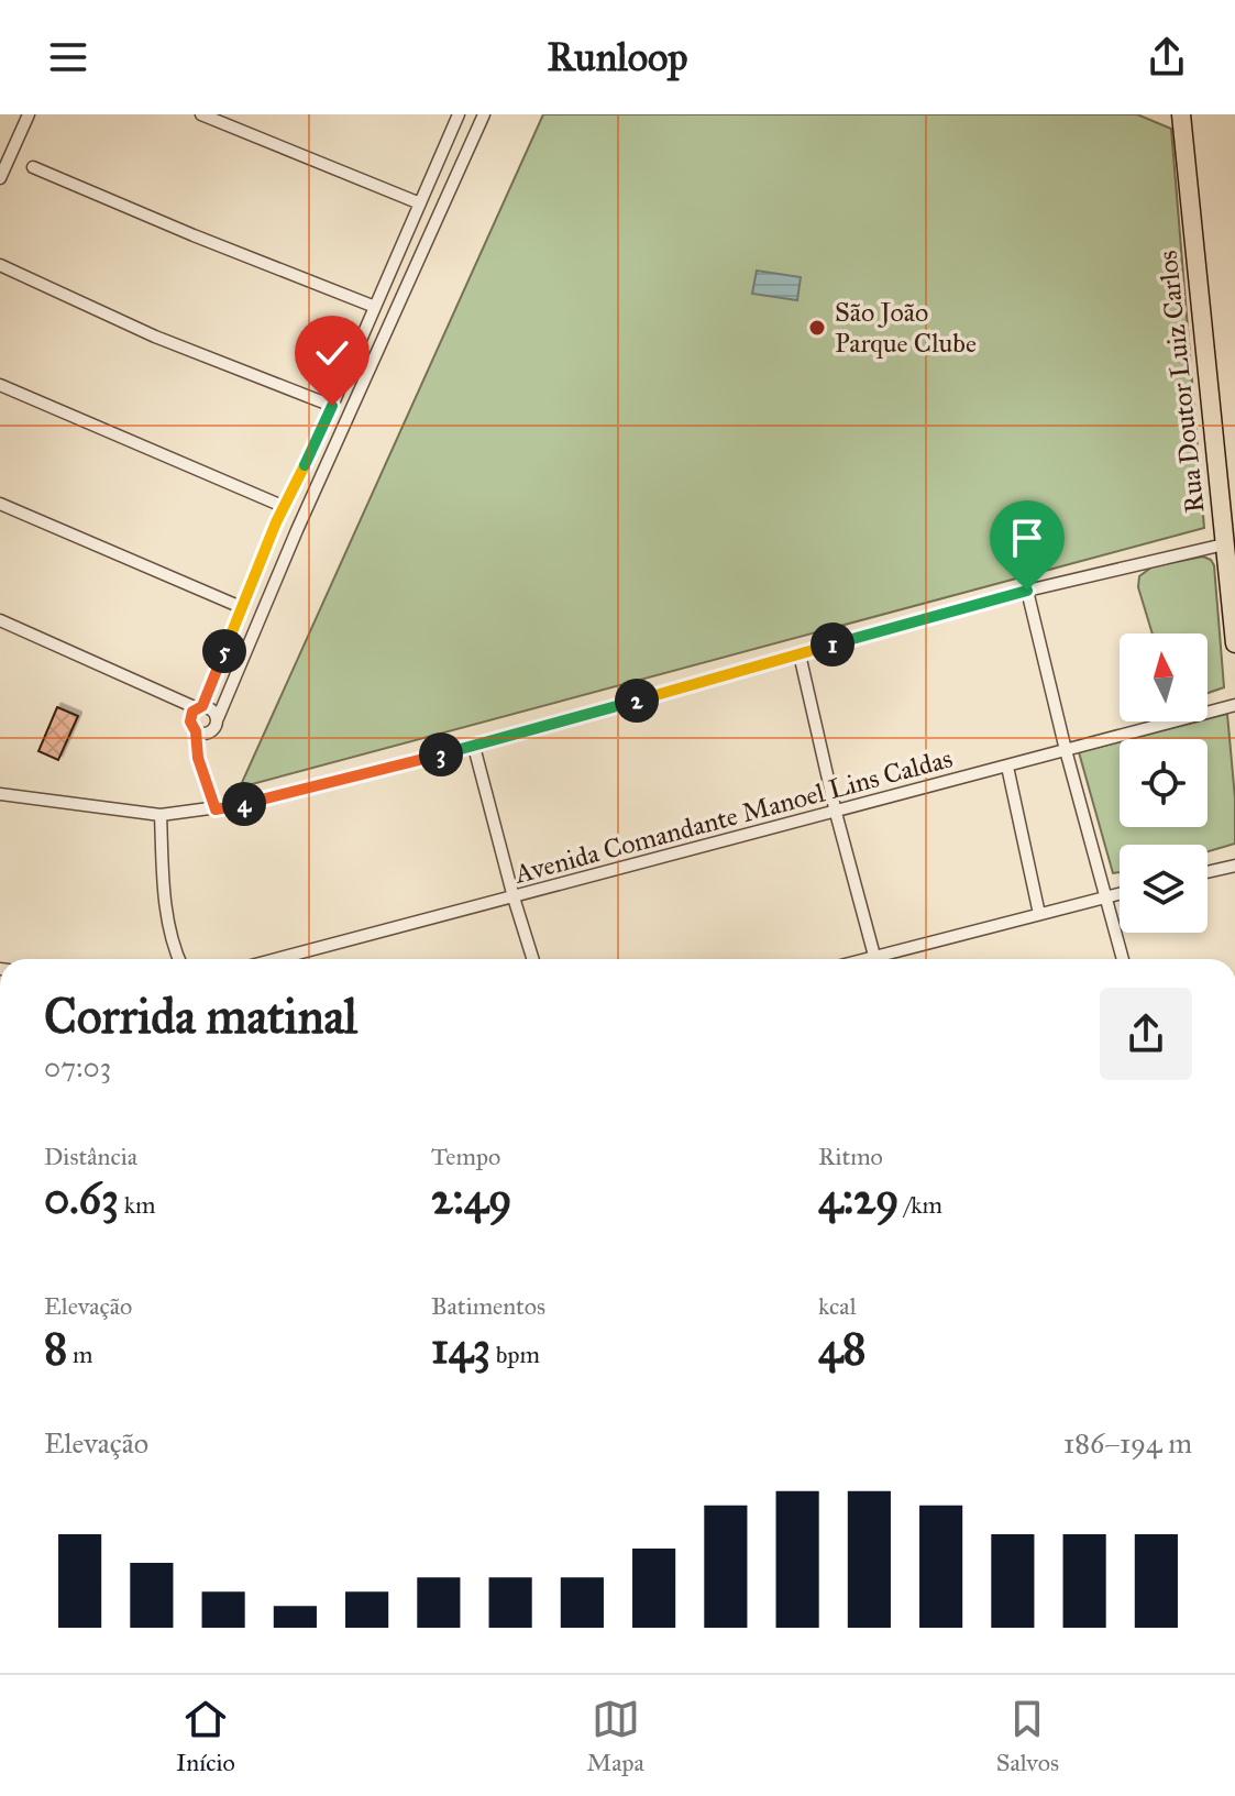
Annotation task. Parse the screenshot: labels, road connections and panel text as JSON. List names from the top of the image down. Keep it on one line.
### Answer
{"streets":{"main road":["Rua Doutor Luiz Carlos"],"street":["Avenida Comandante Manoel Lins Caldas"]},"places":["São João Parque Clube"],"north":"top","page":{"header":"Runloop","pins":["1","5","2","3","4"],"heading":["Corrida matinal","07:03"],"stats":[["Distância","0.63 km"],["Tempo","2:49"],["Ritmo","4:29 /km"],["Elevação","8 m"],["Batimentos","143 bpm"],["kcal","48"]],"chart":["Elevação","186–194 m"],"tabs":["Início","Mapa","Salvos"]}}
